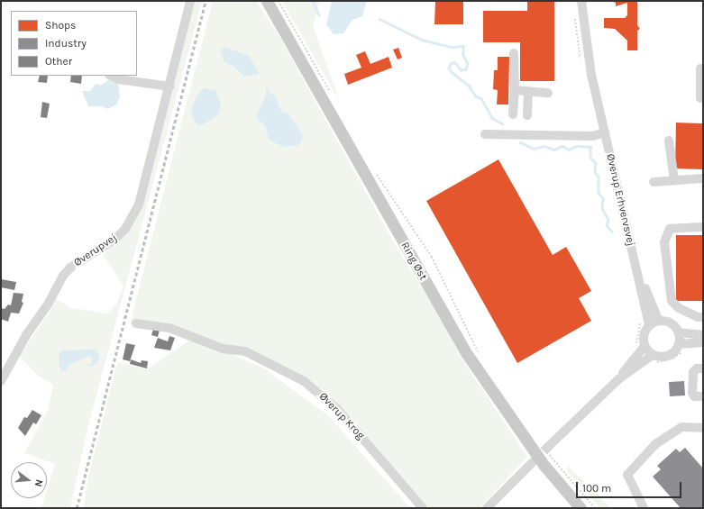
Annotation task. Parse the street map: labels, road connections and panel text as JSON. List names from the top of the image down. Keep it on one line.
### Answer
{"streets":{"main road":["Ring Øst"],"street":["Øverup Erhvervsvej","Øverupvej","Øverup Krog"]},"legend":["Shops","Industry","Other"],"scale_bar":"100 m","north":"right"}
